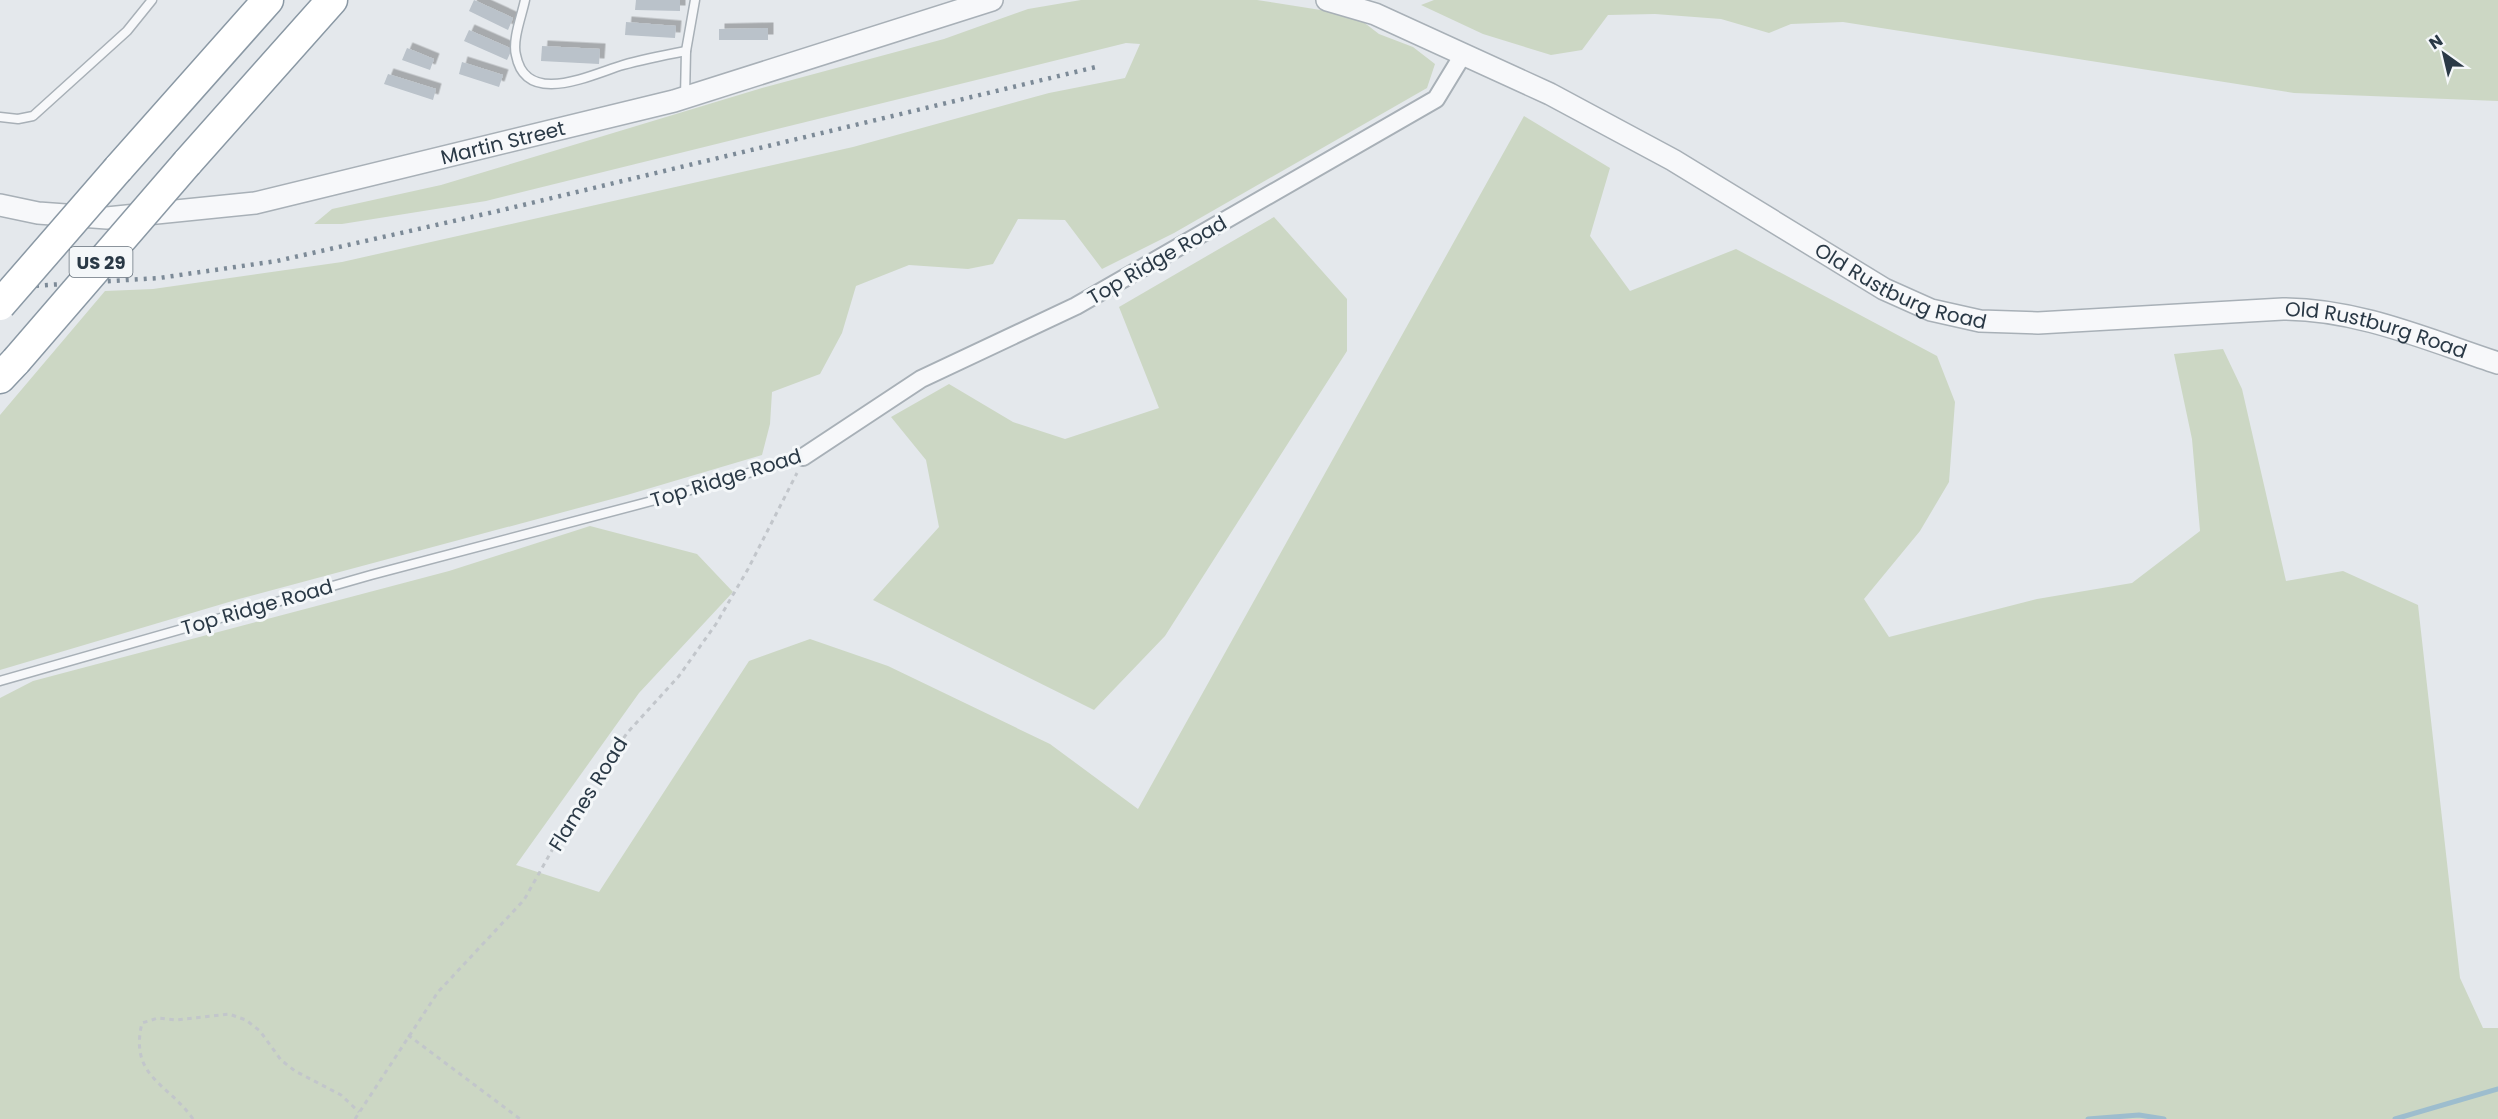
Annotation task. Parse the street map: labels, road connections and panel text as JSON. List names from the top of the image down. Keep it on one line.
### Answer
{"streets":{"highway":["US 29"],"street":["Martin Street","Top Ridge Road","Old Rustburg Road"],"path":["Flames Road"]},"crossings":[["Top Ridge Road","Old Rustburg Road"],["Top Ridge Road","Flames Road"]],"north":"top left"}
